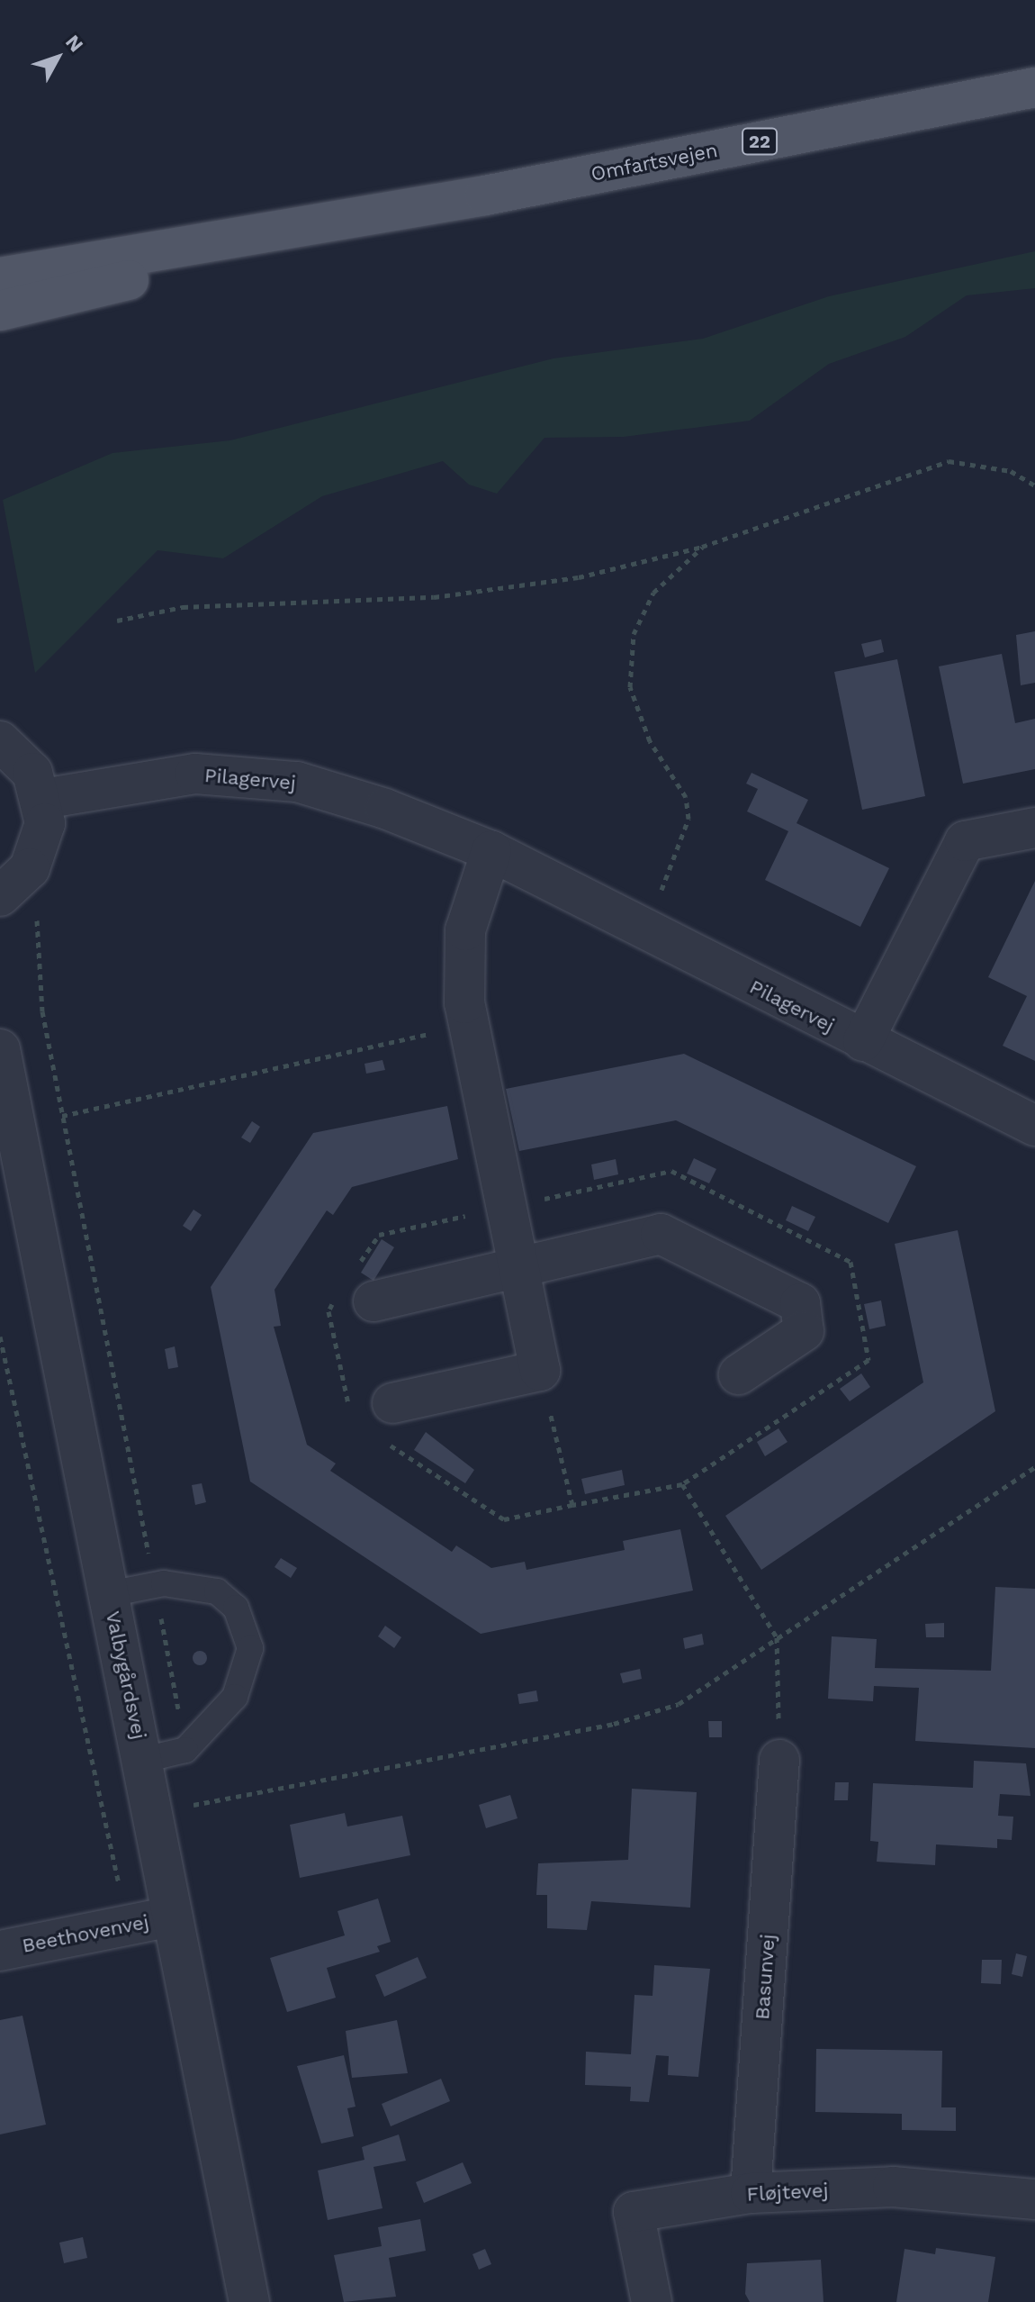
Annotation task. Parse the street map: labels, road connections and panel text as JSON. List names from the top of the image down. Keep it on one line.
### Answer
{"streets":{"main road":["22","Omfartsvejen"],"street":["Pilagervej","Valbygårdsvej","Beethovenvej","Basunvej","Fløjtevej"]},"crossings":[["Valbygårdsvej","Beethovenvej"],["Basunvej","Fløjtevej"]],"north":"top right"}
